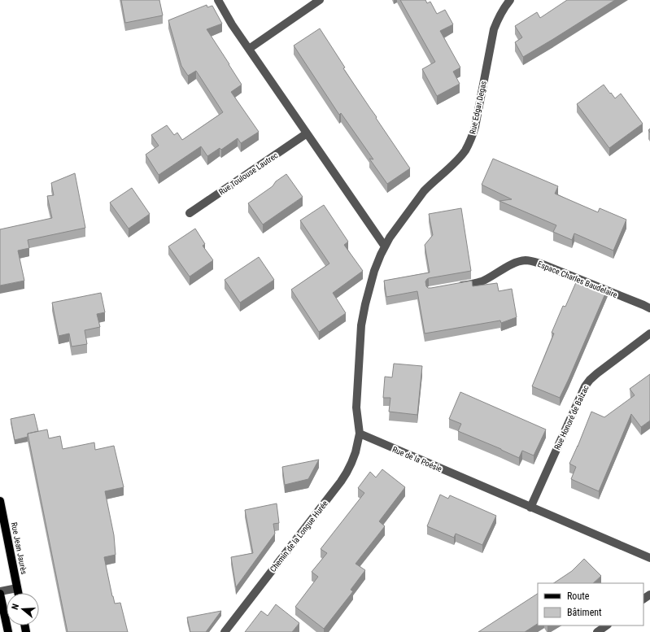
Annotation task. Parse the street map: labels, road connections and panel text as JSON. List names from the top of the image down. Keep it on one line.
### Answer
{"streets":{"main road":["Rue Jean Jaurès"],"street":["Rue Edgar Degas","Rue Toulouse Lautrec","Espace Charles Baudelaire","Rue Honoré de Balzac","Rue de la Poésie","Chemin de la Longue Hurée"]},"crossings":[["Rue Honoré de Balzac","Rue de la Poésie"],["Rue de la Poésie","Chemin de la Longue Hurée"]],"legend":["Route","Bâtiment"],"north":"left"}
